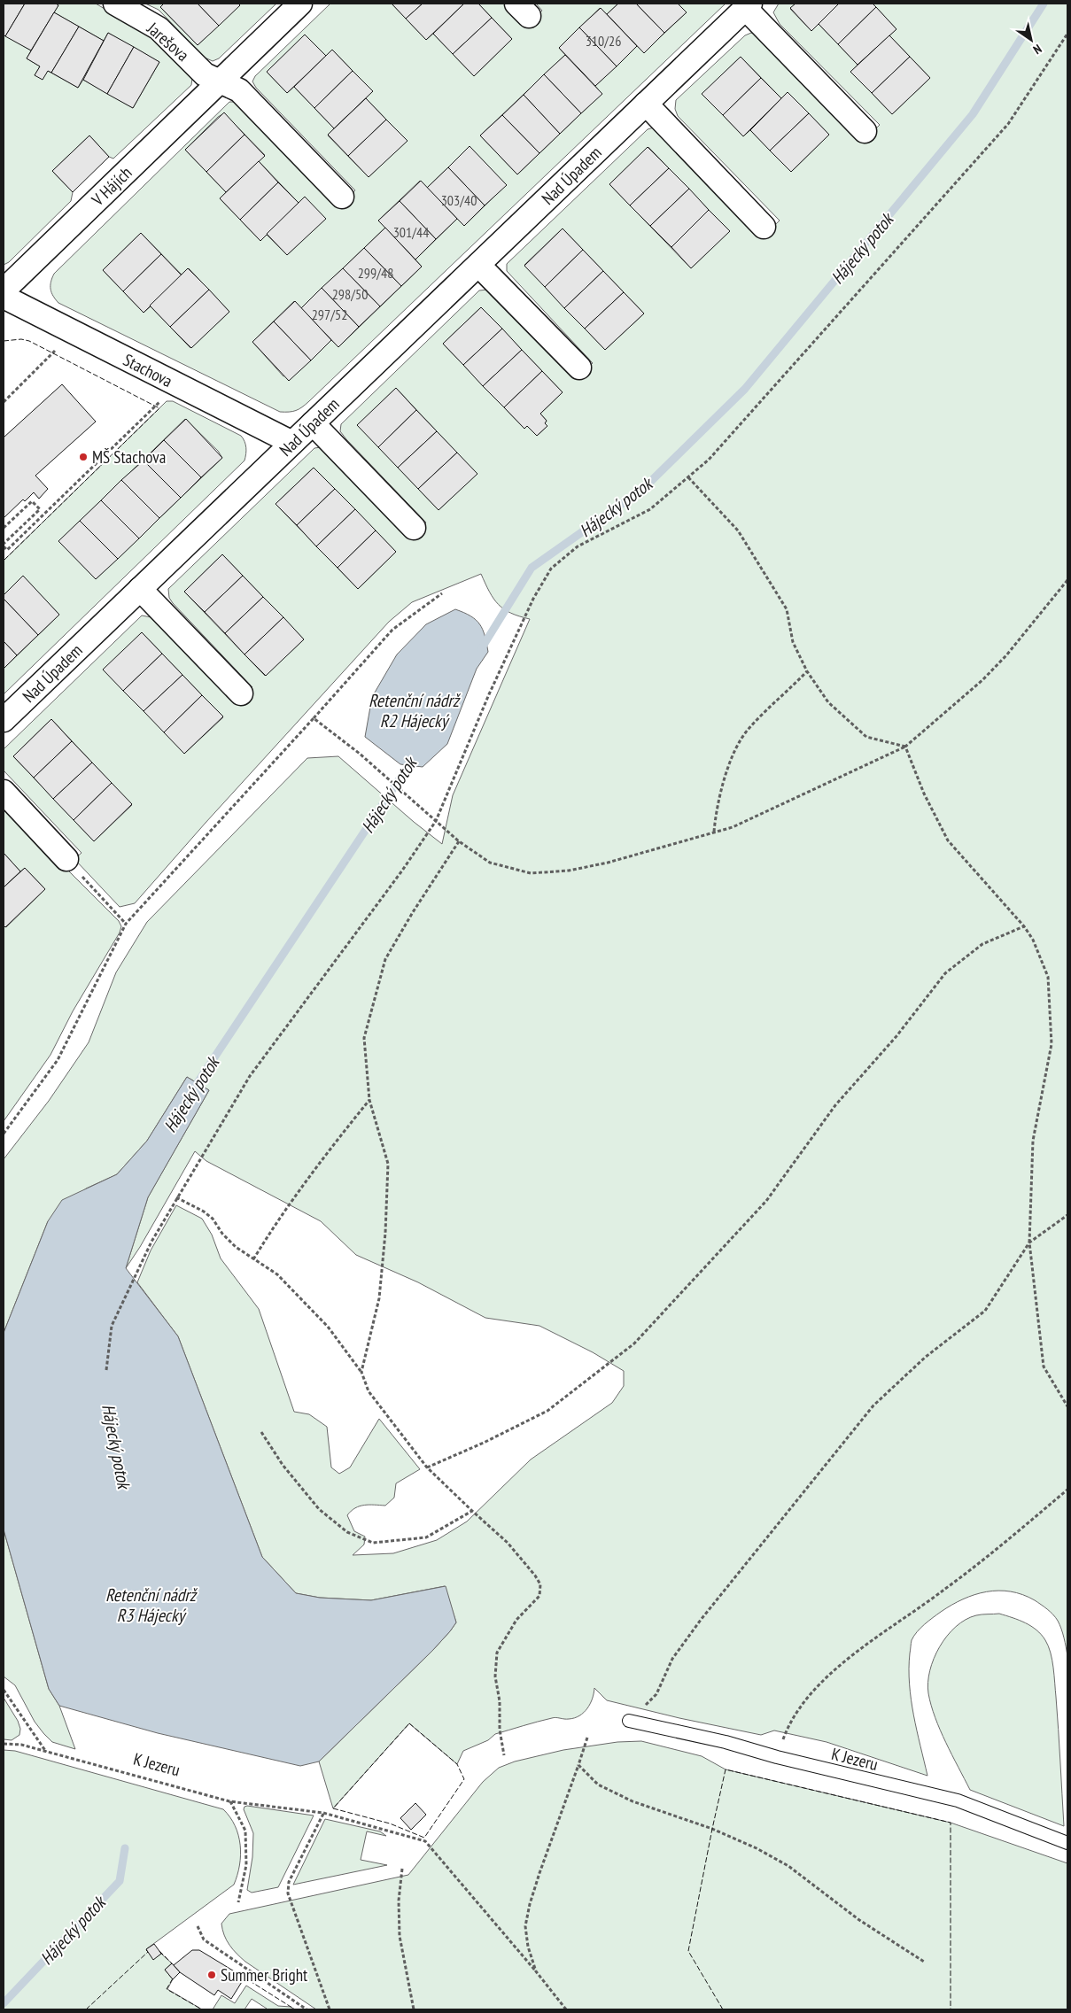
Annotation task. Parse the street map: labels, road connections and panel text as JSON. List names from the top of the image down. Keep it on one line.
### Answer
{"streets":{"street":["Jarešova","Nad Úpadem","V Hájích","Stachova"],"lane":["K Jezeru"]},"crossings":[["Jarešova","V Hájích"],["Nad Úpadem","Stachova"]],"water":["Hájecký potok","Retenční nádrž R2 Hájecký","Retenční nádrž R3 Hájecký"],"places":["MŠ Stachova","Summer Bright"],"house_numbers":["310/26","303/40","301/44","299/48","298/50","297/52"],"north":"bottom right"}
